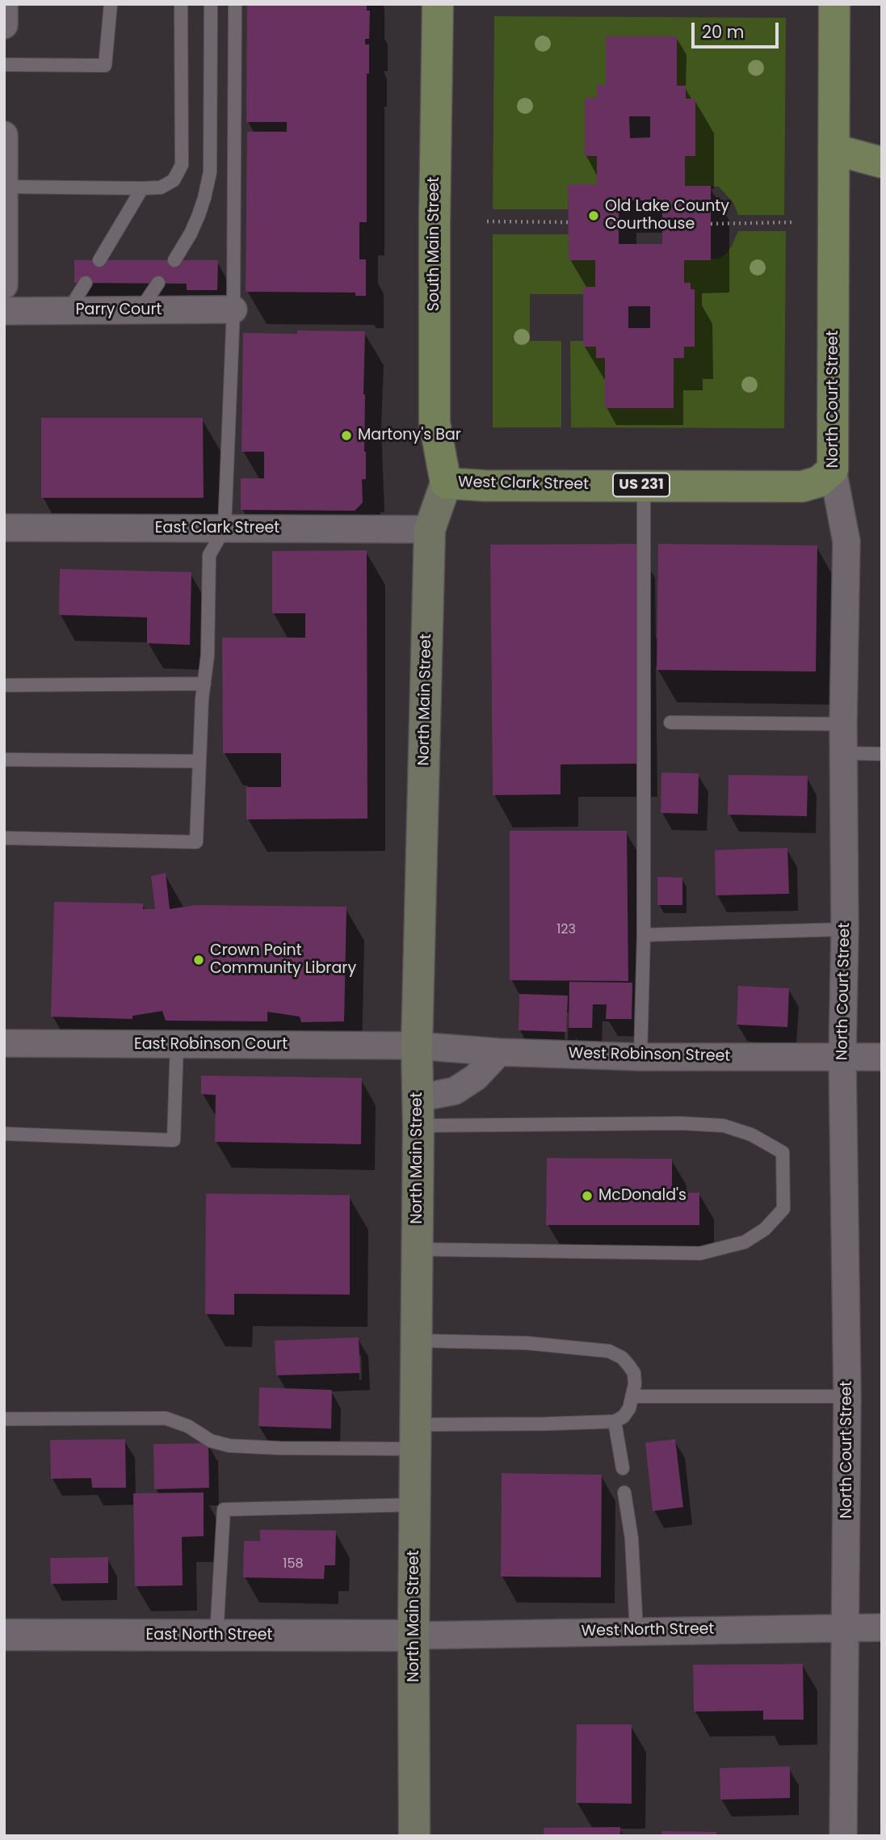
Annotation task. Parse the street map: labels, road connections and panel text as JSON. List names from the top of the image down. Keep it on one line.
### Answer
{"streets":{"main road":["South Main Street","North Court Street","West Clark Street","US 231","North Main Street"],"street":["Parry Court","East Clark Street","East Robinson Court","West Robinson Street","West North Street","East North Street"]},"crossings":[["South Main Street","West Clark Street"],["South Main Street","North Main Street"],["North Court Street","West Clark Street"],["North Court Street","West Robinson Street"],["North Court Street","West North Street"],["West Clark Street","North Main Street"],["East Clark Street","North Main Street"],["North Main Street","East Robinson Court"],["North Main Street","West Robinson Street"],["North Main Street","West North Street"],["North Main Street","East North Street"],["East Robinson Court","West Robinson Street"],["West North Street","East North Street"]],"places":["Old Lake County Courthouse","Martony's Bar","Crown Point Community Library","McDonald's"],"house_numbers":["123","158"],"scale_bar":"20 m"}
